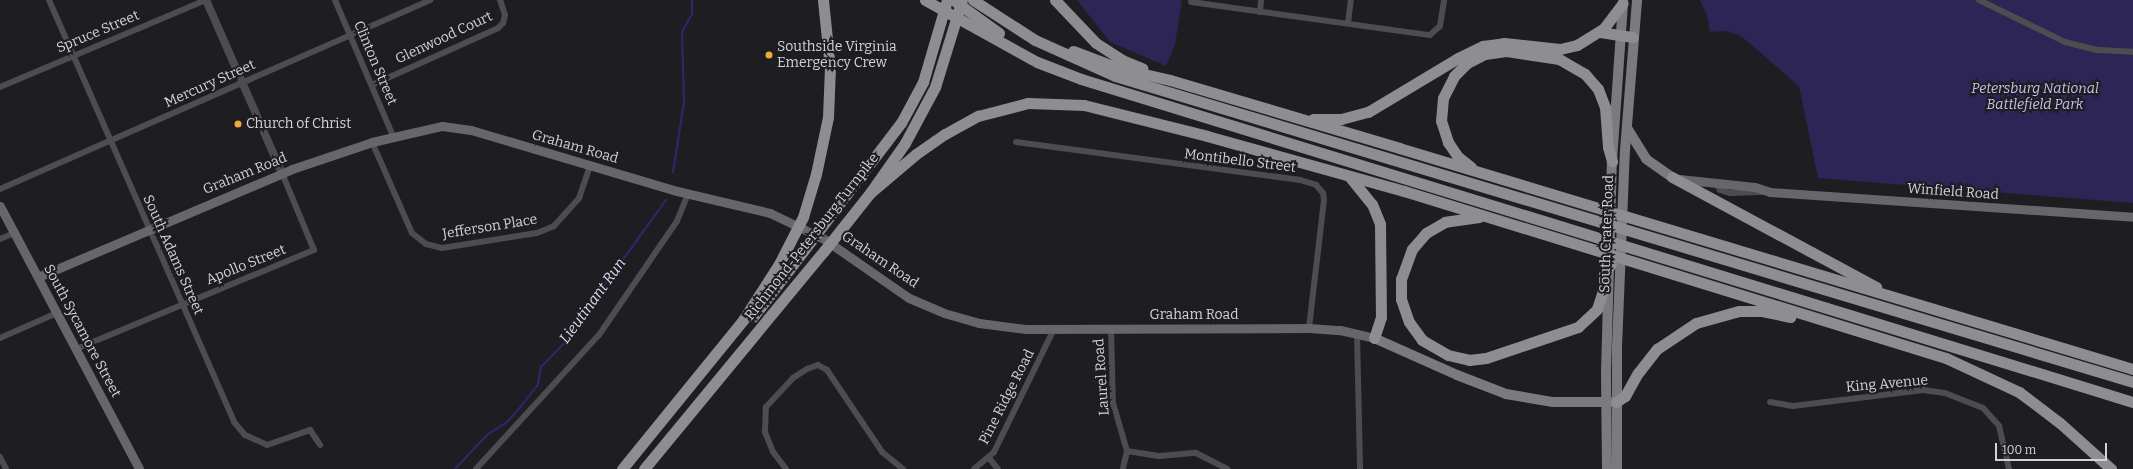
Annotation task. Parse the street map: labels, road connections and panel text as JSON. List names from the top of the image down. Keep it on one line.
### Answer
{"streets":{"highway":["Richmond-Petersburg Turnpike"],"main road":["Graham Road","Winfield Road","South Crater Road","South Sycamore Street"],"street":["Spruce Street","Glenwood Court","Clinton Street","Mercury Street","Montibello Street","Jefferson Place","South Adams Street","Apollo Street","Laurel Road","King Avenue","Pine Ridge Road"]},"crossings":[["Spruce Street","South Adams Street"],["Glenwood Court","Clinton Street"],["Clinton Street","Mercury Street"],["Clinton Street","Graham Road"],["Mercury Street","South Adams Street"],["Graham Road","Montibello Street"],["Graham Road","Jefferson Place"],["Graham Road","South Crater Road"],["Graham Road","South Adams Street"],["Graham Road","Apollo Street"],["Graham Road","South Sycamore Street"],["Graham Road","Laurel Road"],["Graham Road","Pine Ridge Road"],["Winfield Road","South Crater Road"],["South Adams Street","Apollo Street"],["Apollo Street","South Sycamore Street"]],"water":["Lieutinant Run"],"parks":["Petersburg National Battlefield Park"],"places":["Southside Virginia Emergency Crew","Church of Christ"],"scale_bar":"100 m"}
